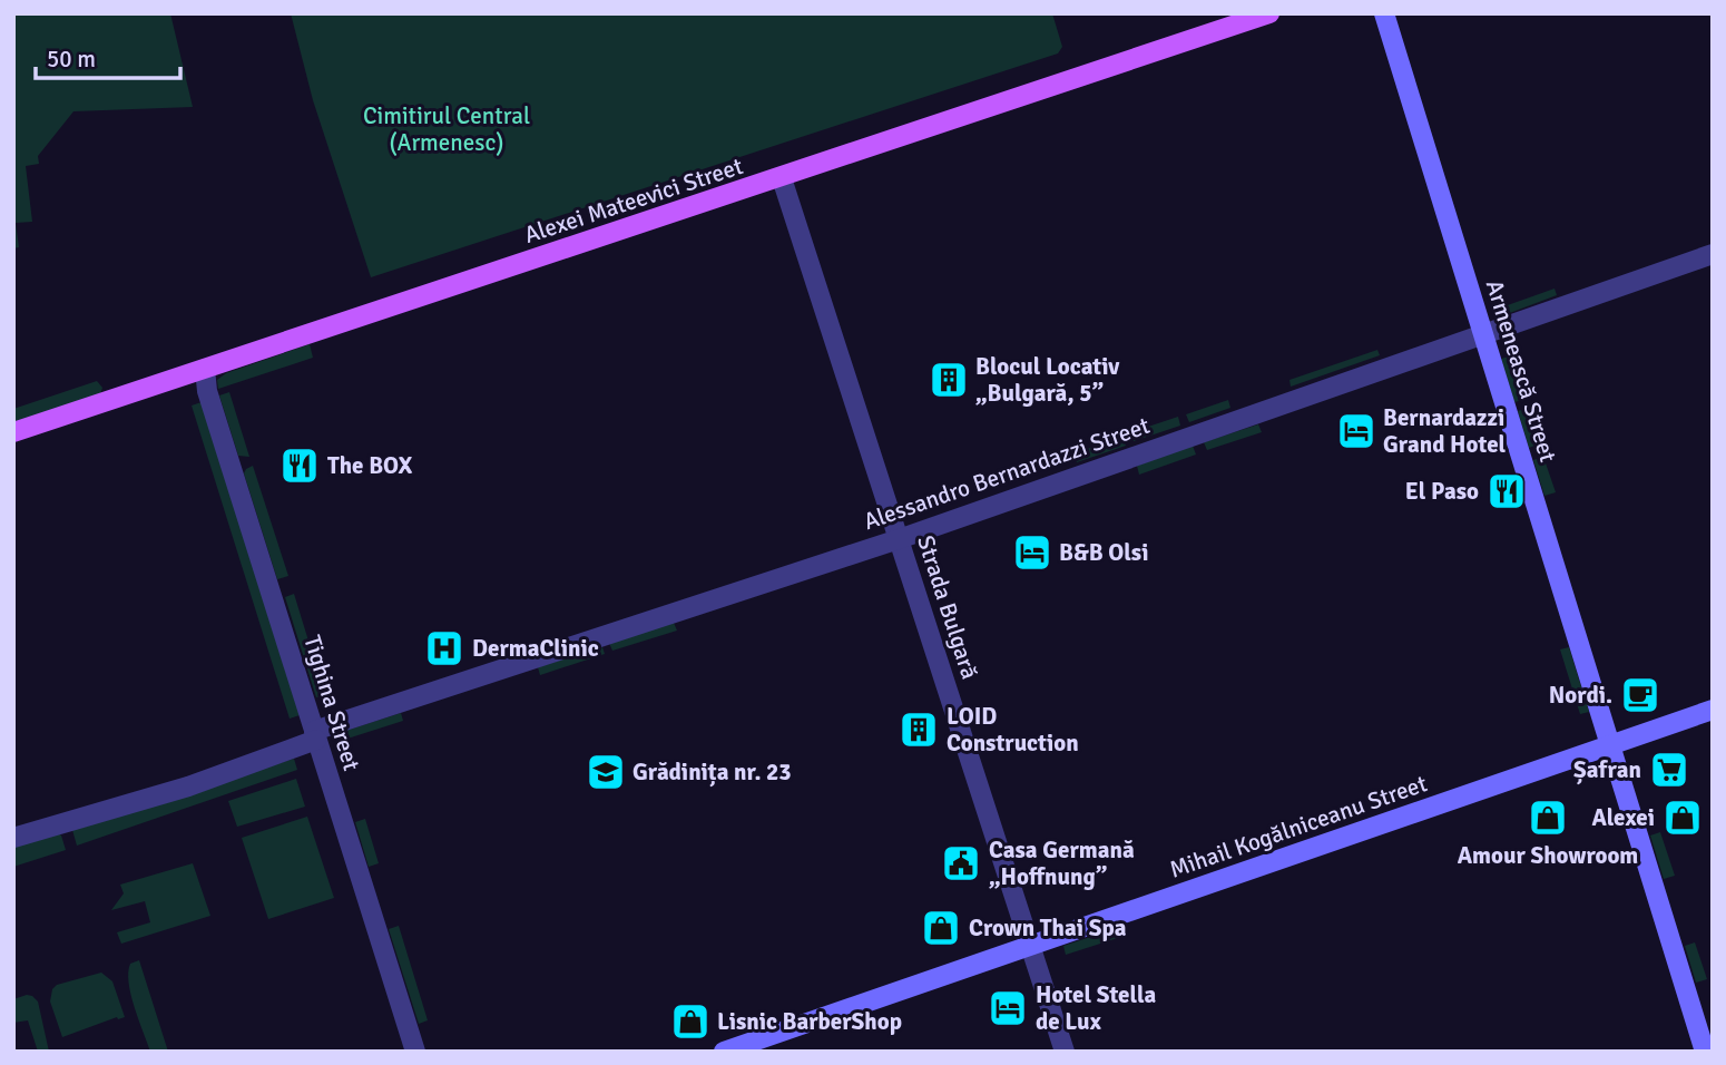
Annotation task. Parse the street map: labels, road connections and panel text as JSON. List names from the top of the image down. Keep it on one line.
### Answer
{"streets":{"main road":["Alexei Mateevici Street","Armenească Street","Mihail Kogălniceanu Street"],"street":["Alessandro Bernardazzi Street","Strada Bulgară","Tighina Street"]},"crossings":[["Alexei Mateevici Street","Strada Bulgară"],["Alexei Mateevici Street","Tighina Street"],["Armenească Street","Alessandro Bernardazzi Street"],["Armenească Street","Mihail Kogălniceanu Street"],["Alessandro Bernardazzi Street","Strada Bulgară"],["Alessandro Bernardazzi Street","Tighina Street"],["Strada Bulgară","Mihail Kogălniceanu Street"]],"parks":["Cimitirul Central (Armenesc)"],"places":{"building":["Blocul Locativ „Bulgară, 5”","LOID Construction"],"hotel":["Bernardazzi Grand Hotel","B&B Olsi","Hotel Stella de Lux"],"restaurant":["The BOX","El Paso"],"hospital":["DermaClinic"],"cafe":["Nordi."],"supermarket":["Șafran"],"school or university":["Grădinița nr. 23"],"shop":["Amour Showroom","Alexei","Crown Thai Spa","Lisnic BarberShop"],"public building":["Casa Germană „Hoffnung”"]},"scale_bar":"50 m"}
